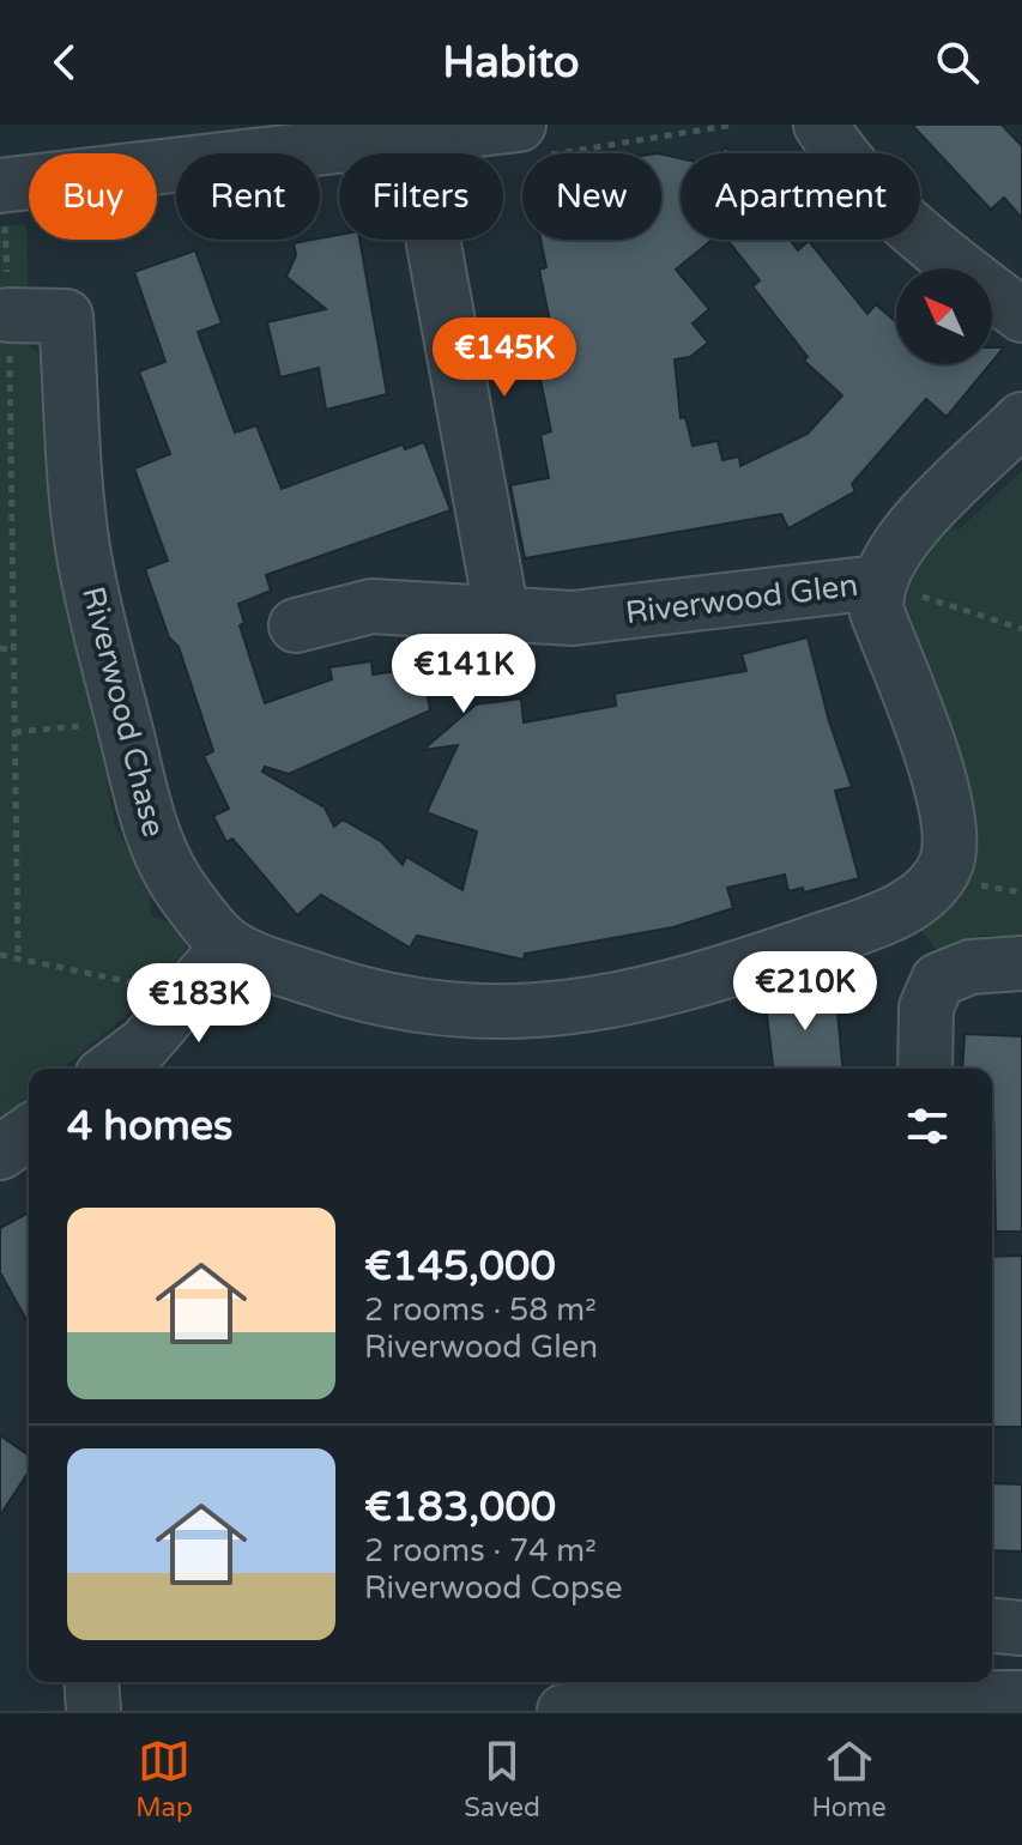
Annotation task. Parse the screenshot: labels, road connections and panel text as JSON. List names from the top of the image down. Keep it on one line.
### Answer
{"streets":{"street":["Riverwood Glen","Riverwood Chase"]},"crossings":[["Riverwood Glen","Riverwood Chase"]],"north":"top left","page":{"header":"Habito","chip":["Buy","Rent","Filters","New","Apartment"],"price":["€145K","€141K","€210K","€183K"],"heading":"4 homes","list":[{"name":"€145,000","note":"2 rooms · 58 m² · Riverwood Glen"},{"name":"€183,000","note":"2 rooms · 74 m² · Riverwood Copse"}],"tabs":["Map","Saved","Home"]}}
